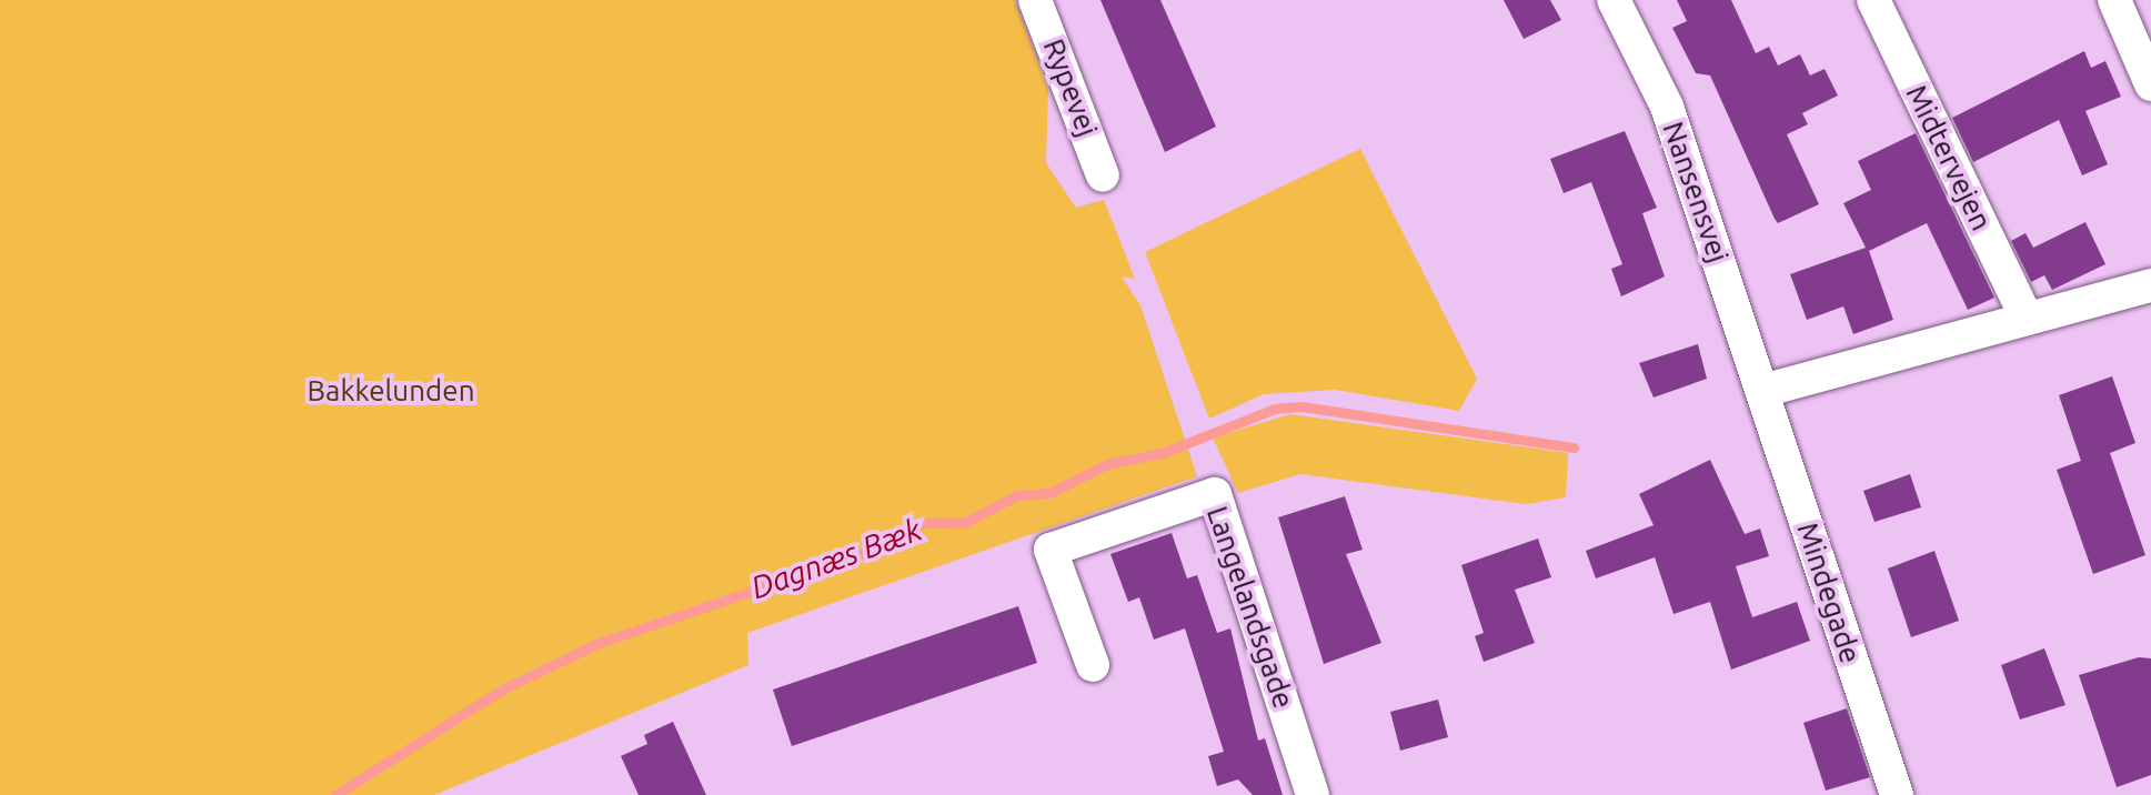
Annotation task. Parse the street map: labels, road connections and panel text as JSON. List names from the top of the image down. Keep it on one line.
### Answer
{"streets":{"street":["Rypevej","Midtervejen","Nansensvej","Mindegade","Langelandsgade"]},"crossings":[["Nansensvej","Mindegade"]],"water":["Dagnæs Bæk"],"parks":["Bakkelunden"]}
